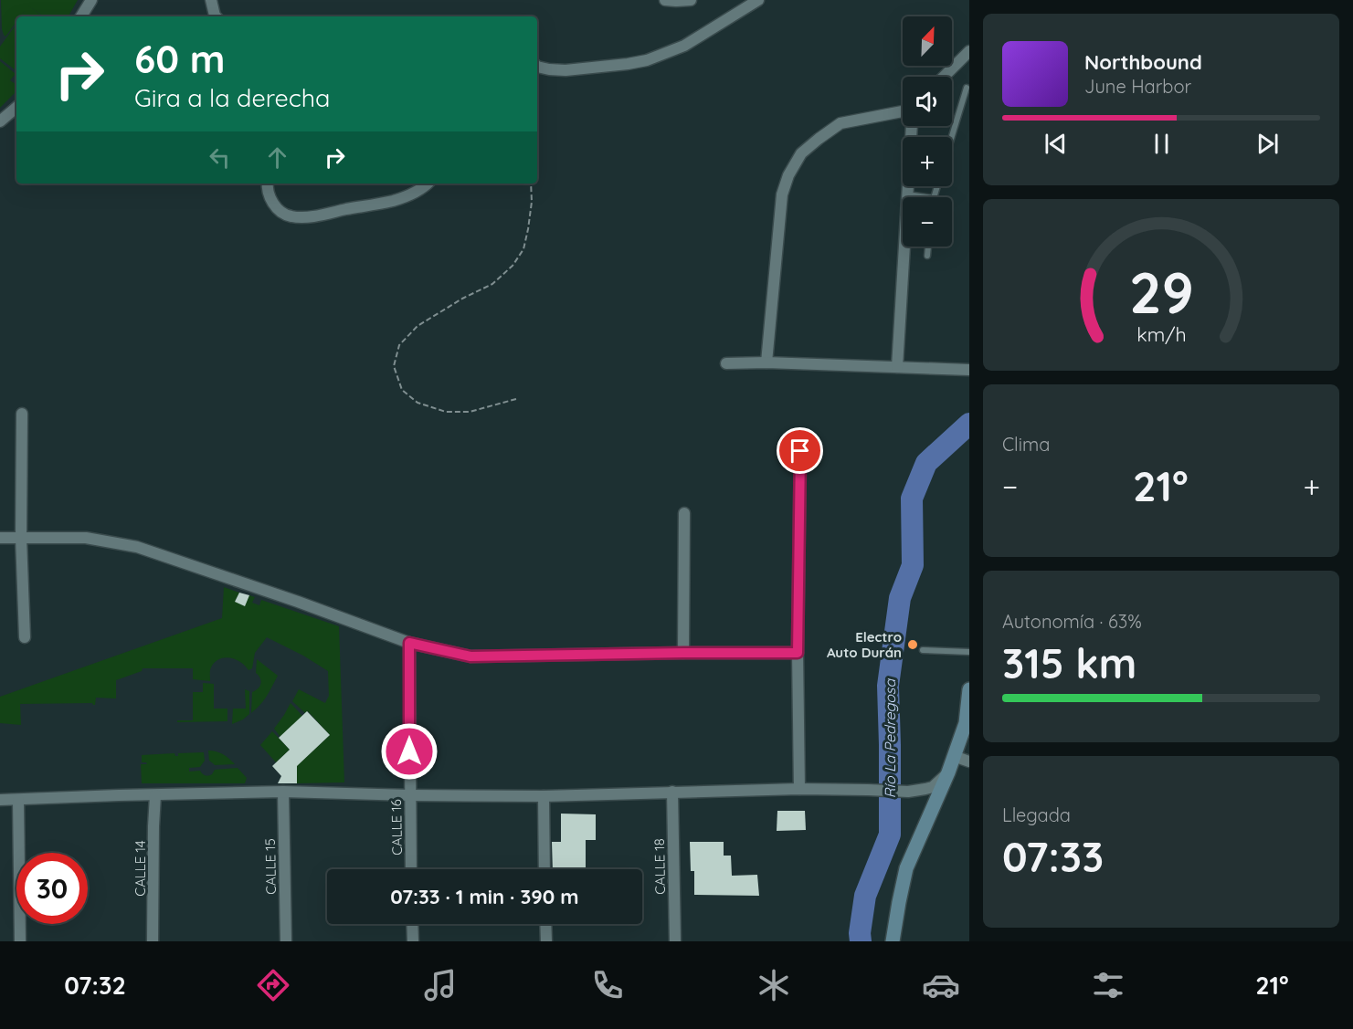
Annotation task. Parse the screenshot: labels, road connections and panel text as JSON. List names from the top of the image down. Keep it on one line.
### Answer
{"streets":{"street":["CALLE 16","CALLE 15","CALLE 18","CALLE 14"]},"water":["Río La Pedregosa"],"places":["Electro Auto Durán"],"north":"top right","page":{"map_buttons":["+","−"],"turn":["60 m","Gira a la derecha"],"song":["Northbound","June Harbor"],"tile":["Clima",["Autonomía · 63%","315 km"],["Llegada","07:33"]],"heat":["−","21°","+"],"limit":"30","trip":"07:33 · 1 min · 390 m","tabs":["07:32","21°"],"gauge":["29","km/h"]}}
